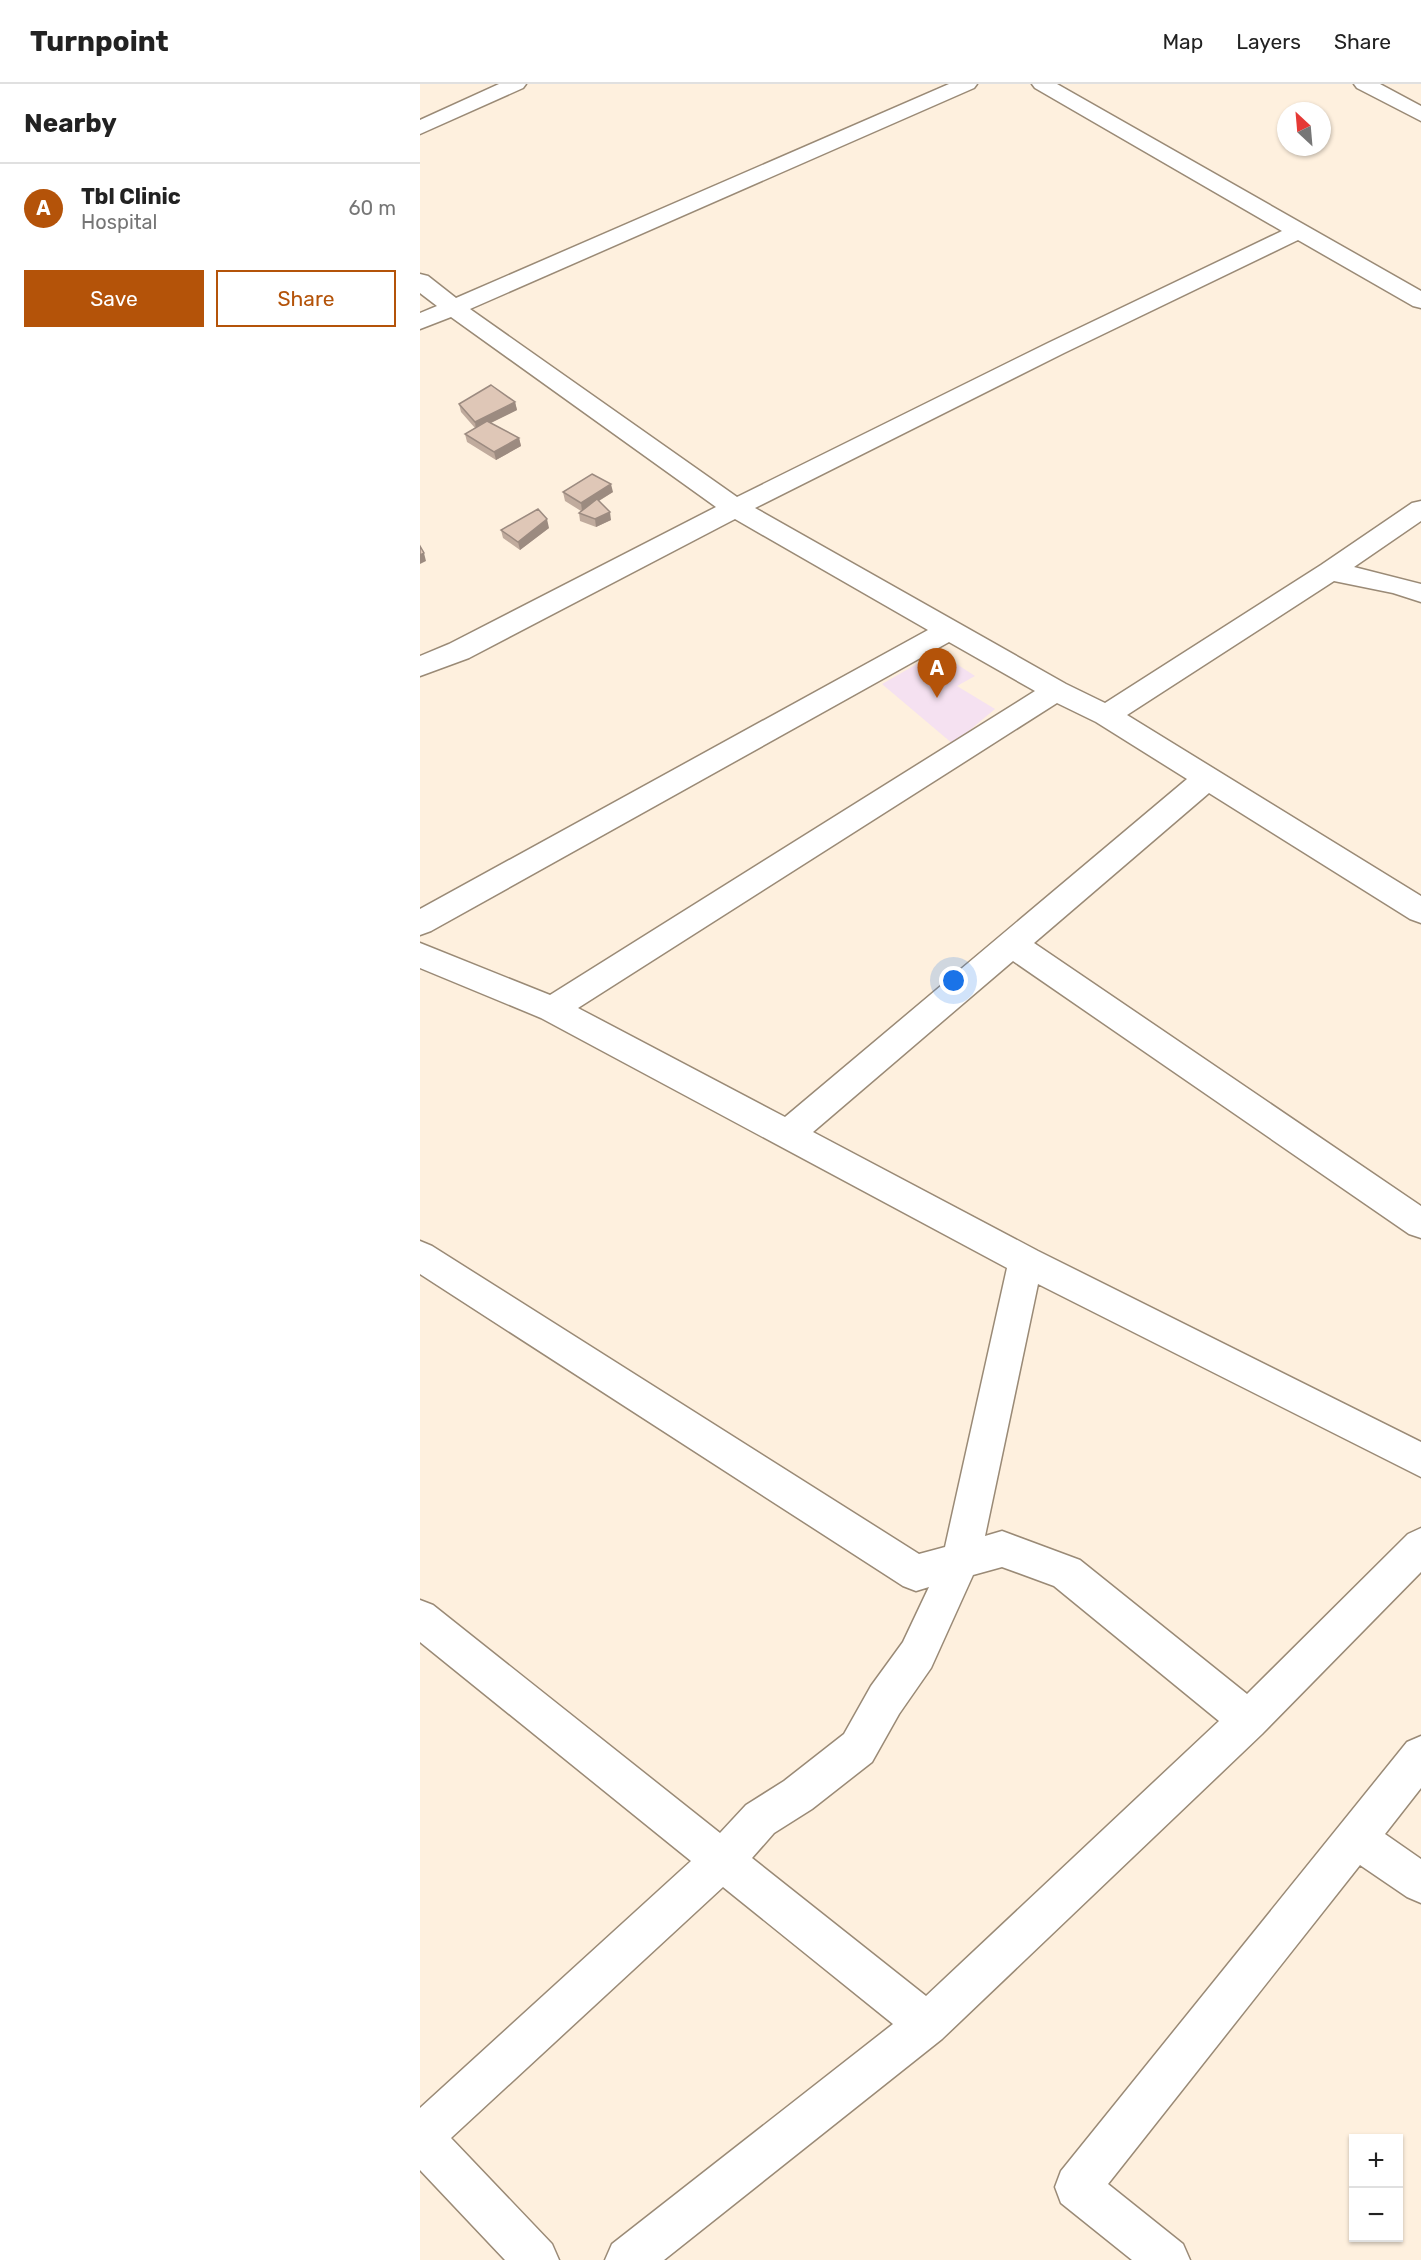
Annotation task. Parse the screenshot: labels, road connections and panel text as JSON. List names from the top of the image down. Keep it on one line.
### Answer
{"north":"top left","page":{"header":"Turnpoint","nav":["Map","Layers","Share"],"heading":"Nearby","list":[{"mark":"A","name":"Tbl Clinic","note":"Hospital","value":"60 m"}],"buttons":["Save","Share"],"pins":"A","map_buttons":["+","−"]}}
